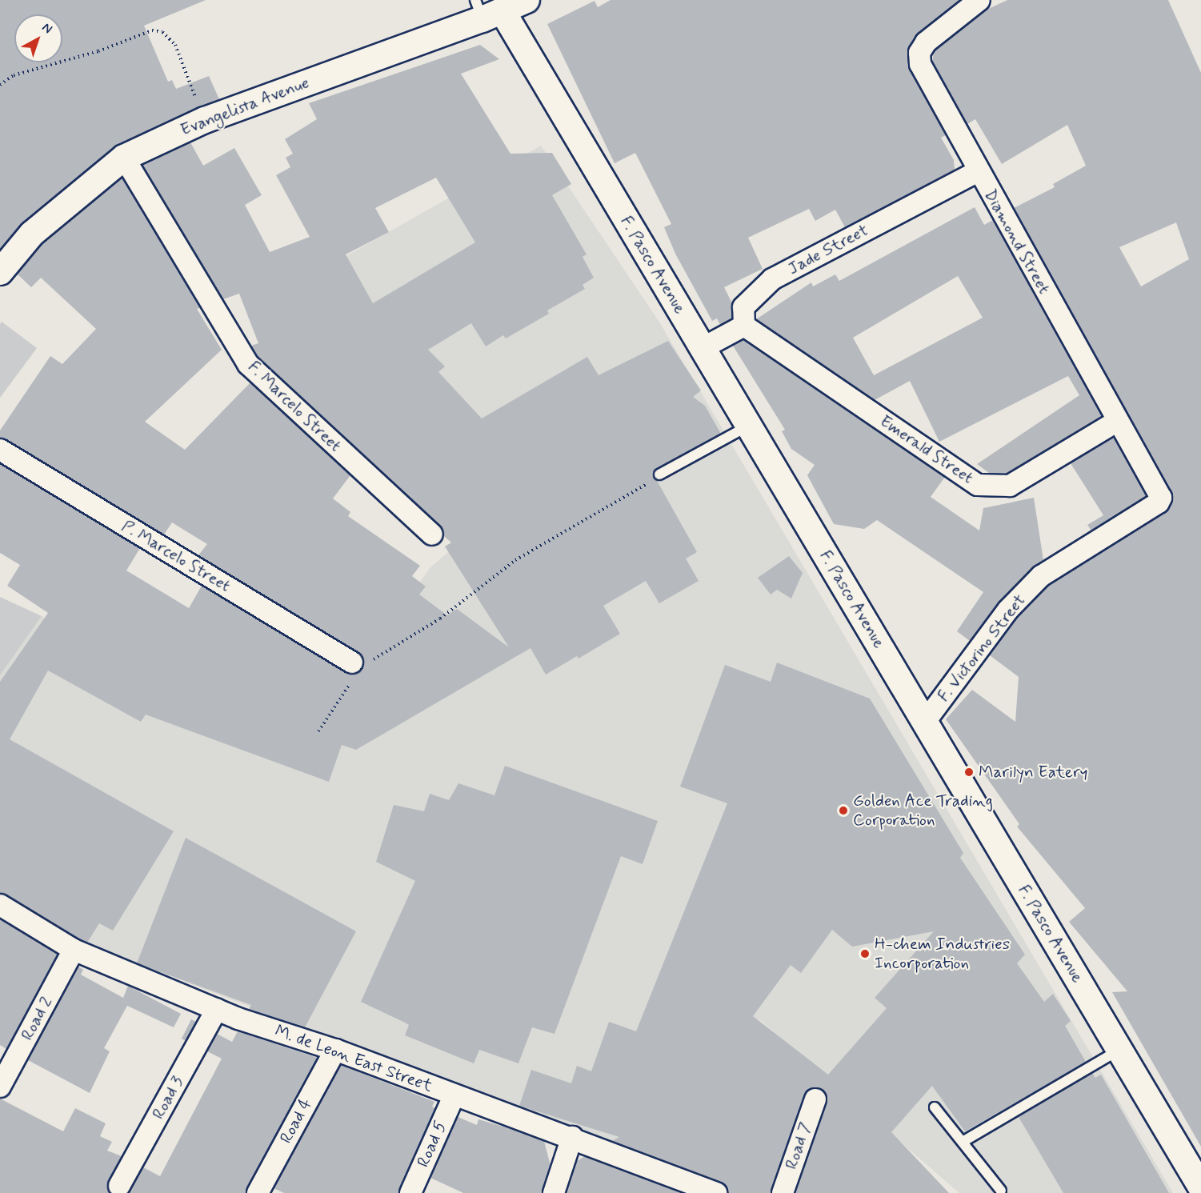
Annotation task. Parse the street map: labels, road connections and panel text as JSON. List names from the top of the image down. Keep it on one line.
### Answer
{"streets":{"street":["Evangelista Avenue","Diamond Street","Jade Street","F. Pasco Avenue","F. Marcelo Street","Emerald Street","P. Marcelo Street","F. Victorino Street","Road 2","M. de Leon East Street","Road 3","Road 4","Road 5","Road 7"]},"crossings":[["Evangelista Avenue","F. Pasco Avenue"],["Evangelista Avenue","F. Marcelo Street"],["Diamond Street","Jade Street"],["Diamond Street","Emerald Street"],["Diamond Street","F. Victorino Street"],["Jade Street","Emerald Street"],["F. Pasco Avenue","F. Victorino Street"],["Road 2","M. de Leon East Street"],["M. de Leon East Street","Road 3"],["M. de Leon East Street","Road 4"],["M. de Leon East Street","Road 5"]],"places":["Marilyn Eatery","Golden Ace Trading Corporation","H-chem Industries Incorporation"],"north":"top right"}
